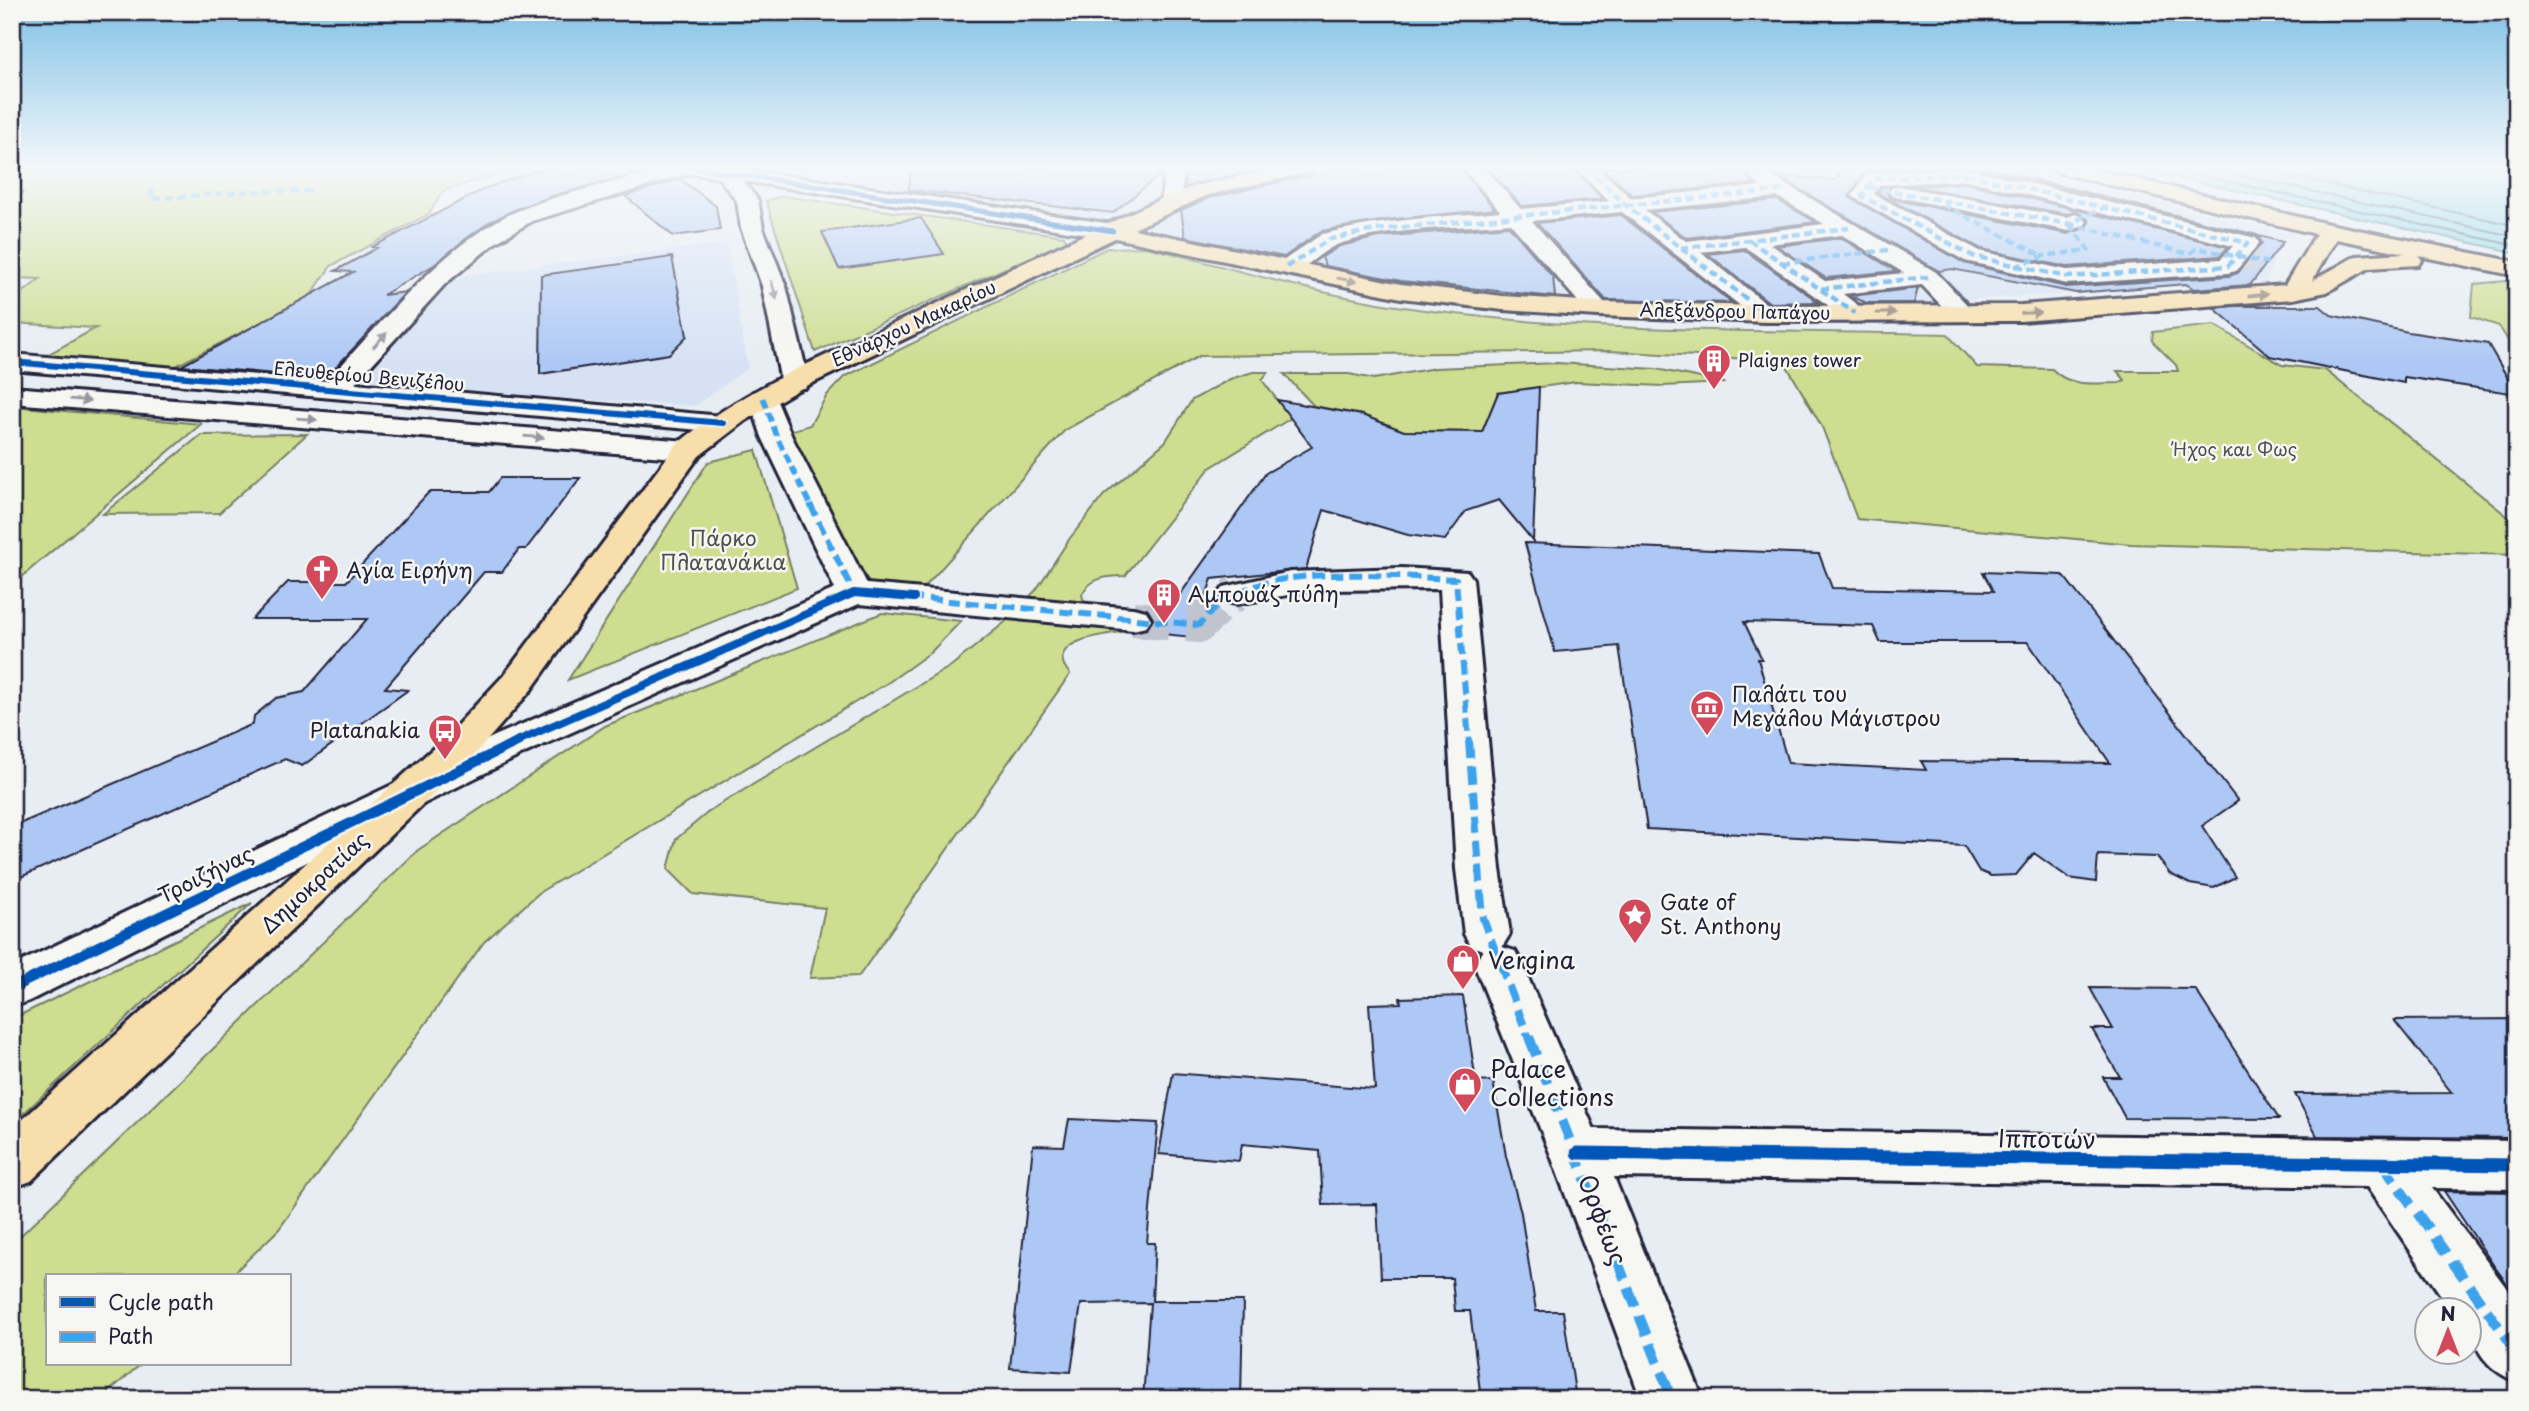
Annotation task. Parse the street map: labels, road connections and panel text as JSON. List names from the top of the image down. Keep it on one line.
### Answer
{"streets":{"main road":["Αλεξάνδρου Παπάγου","Εθνάρχου Μακαρίου","Δημοκρατίας"],"street":["Ελευθερίου Βενιζέλου","Τροιζήνας","Ιπποτών","Ορφέως"]},"crossings":[["Εθνάρχου Μακαρίου","Δημοκρατίας"],["Ελευθερίου Βενιζέλου","Δημοκρατίας"],["Τροιζήνας","Δημοκρατίας"],["Ιπποτών","Ορφέως"]],"one_way":["Αλεξάνδρου Παπάγου"],"parks":["Ήχος και Φως","Πάρκο Πλατανάκια"],"places":{"building":["Plaignes tower","Αμπουάζ πύλη"],"church":["Αγία Ειρήνη"],"museum":["Παλάτι του Μεγάλου Μάγιστρου"],"bus stop":["Platanakia"],"place":["Gate of St. Anthony"],"shop":["Vergina","Palace Collections"]},"legend":["Cycle path","Path"],"north":"top"}
